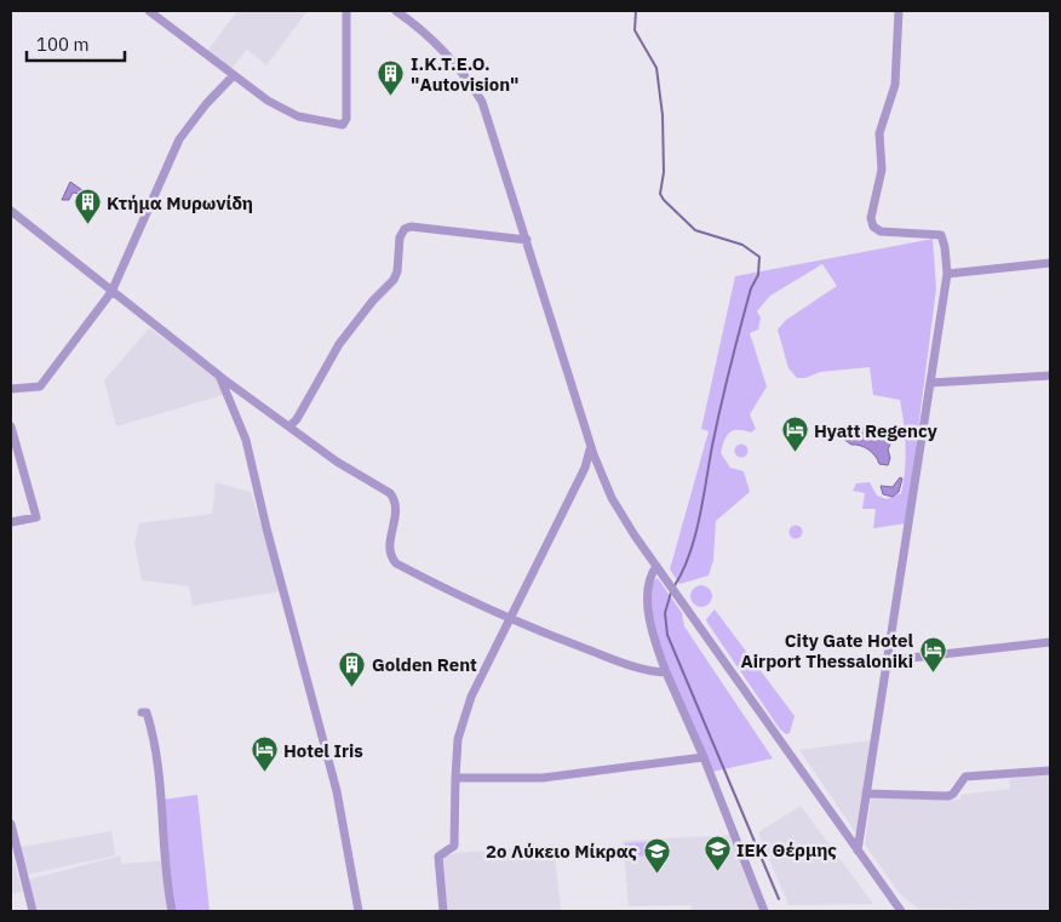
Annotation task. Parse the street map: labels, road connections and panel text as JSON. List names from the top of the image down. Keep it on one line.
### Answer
{"places":{"building":["I.Κ.Τ.Ε.Ο. \"Autovision\"","Κτήμα Μυρωνίδη","Golden Rent"],"hotel":["Hyatt Regency","City Gate Hotel Airport Thessaloniki","Hotel Iris"],"school or university":["ΙΕΚ Θέρμης","2ο Λύκειο Μίκρας"]},"scale_bar":"100 m"}
